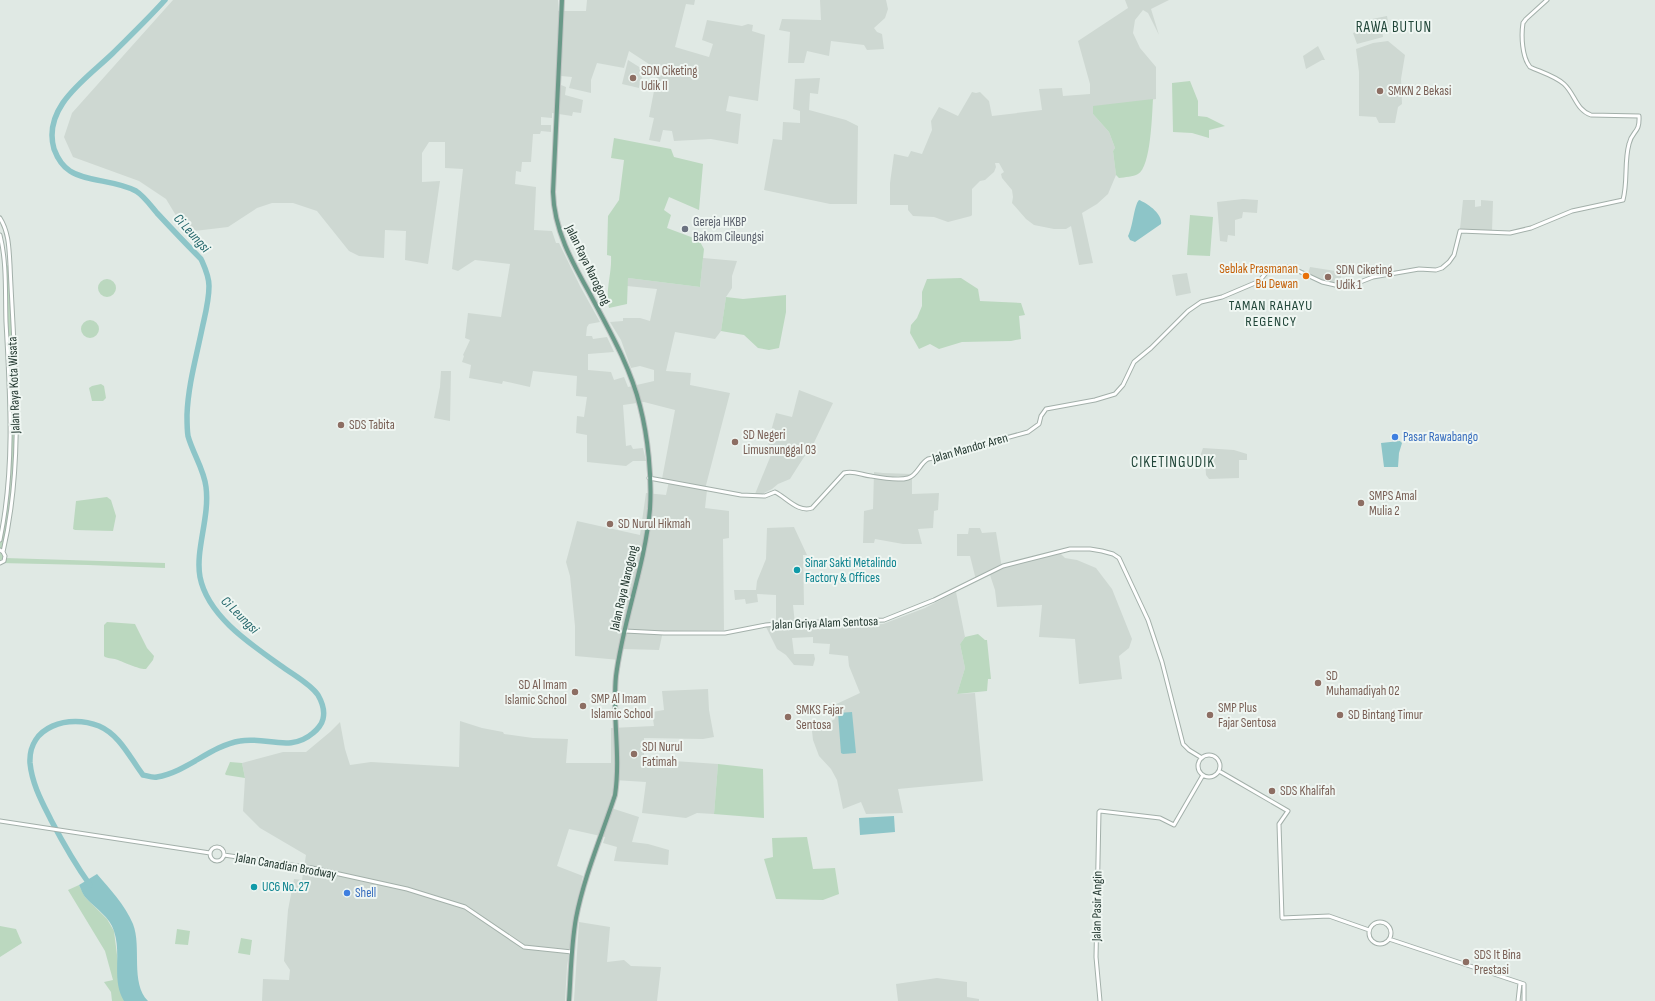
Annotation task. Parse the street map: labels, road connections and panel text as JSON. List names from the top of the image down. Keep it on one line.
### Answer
{"streets":{"main road":["Jalan Raya Narogong"],"street":["Jalan Raya Kota Wisata","Jalan Mandor Aren","Jalan Griya Alam Sentosa","Jalan Canadian Brodway","Jalan Pasir Angin"]},"crossings":[["Jalan Raya Narogong","Jalan Mandor Aren"],["Jalan Raya Narogong","Jalan Griya Alam Sentosa"],["Jalan Raya Narogong","Jalan Canadian Brodway"],["Jalan Griya Alam Sentosa","Jalan Pasir Angin"]],"districts":["RAWA BUTUN","TAMAN RAHAYU REGENCY","CIKETINGUDIK"],"water":["Ci Leungsi"],"places":["SDN Ciketing Udik II","SMKN 2 Bekasi","Gereja HKBP Bakom Cileungsi","Seblak Prasmanan Bu Dewan","SDN Ciketing Udik 1","SDS Tabita","Pasar Rawabango","SD Negeri Limusnunggal 03","SMPS Amal Mulia 2","SD Nurul Hikmah","Sinar Sakti Metalindo Factory & Offices","SD Muhamadiyah 02","SD Al Imam Islamic School","SMP Al Imam Islamic School","SMP Plus Fajar Sentosa","SD Bintang Timur","SMKS Fajar Sentosa","SDI Nurul Fatimah","SDS Khalifah","UC6 No. 27","Shell","SDS It Bina Prestasi"]}
